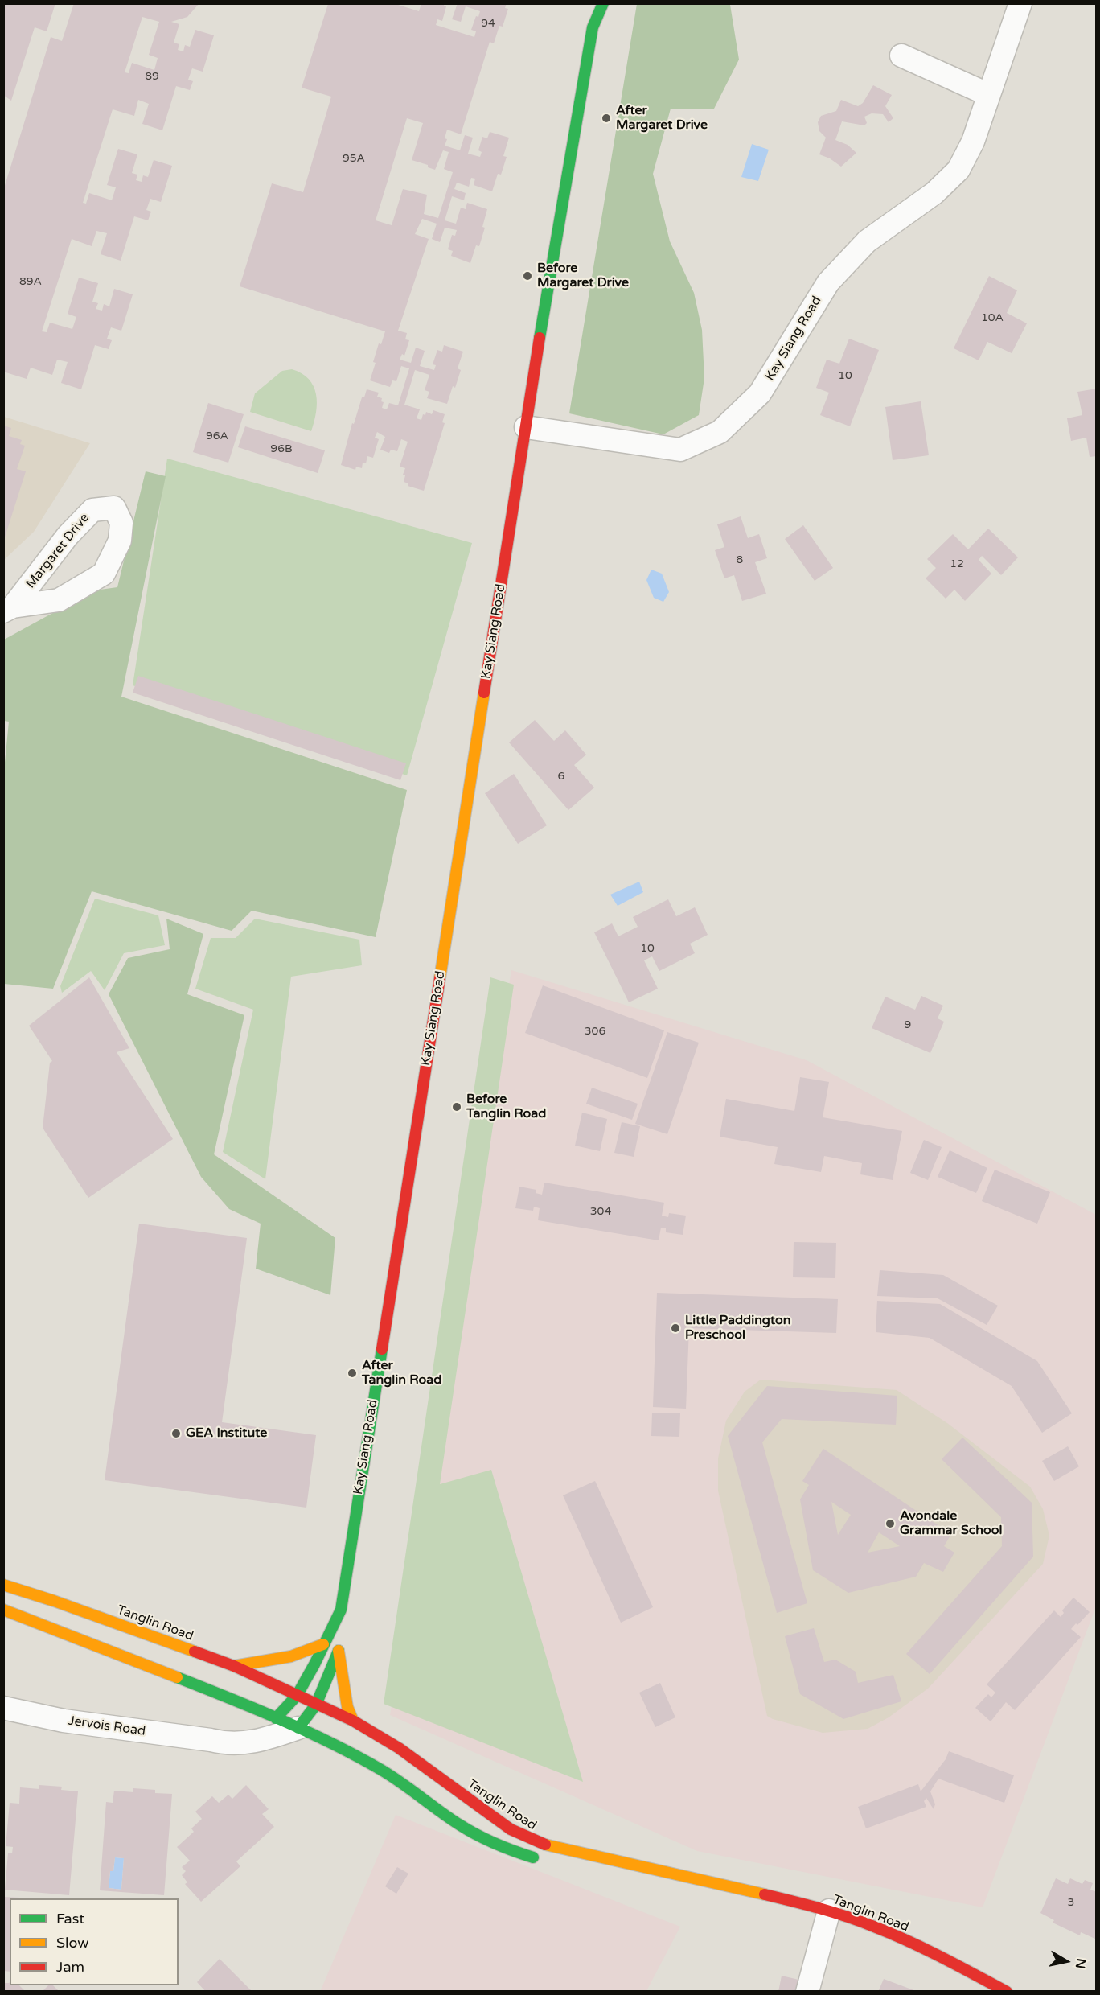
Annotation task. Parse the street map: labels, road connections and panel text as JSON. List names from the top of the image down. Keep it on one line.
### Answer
{"streets":{"street":["Kay Siang Road","Margaret Drive","Tanglin Road","Jervois Road"]},"crossings":[["Kay Siang Road","Tanglin Road"]],"places":["After Margaret Drive","Before Margaret Drive","Before Tanglin Road","Little Paddington Preschool","After Tanglin Road","GEA Institute","Avondale Grammar School"],"house_numbers":["94","89","95A","89A","10A","10","96A","96B","8","12","6","10","9","306","304","3"],"legend":["Fast","Slow","Jam"],"north":"right"}
